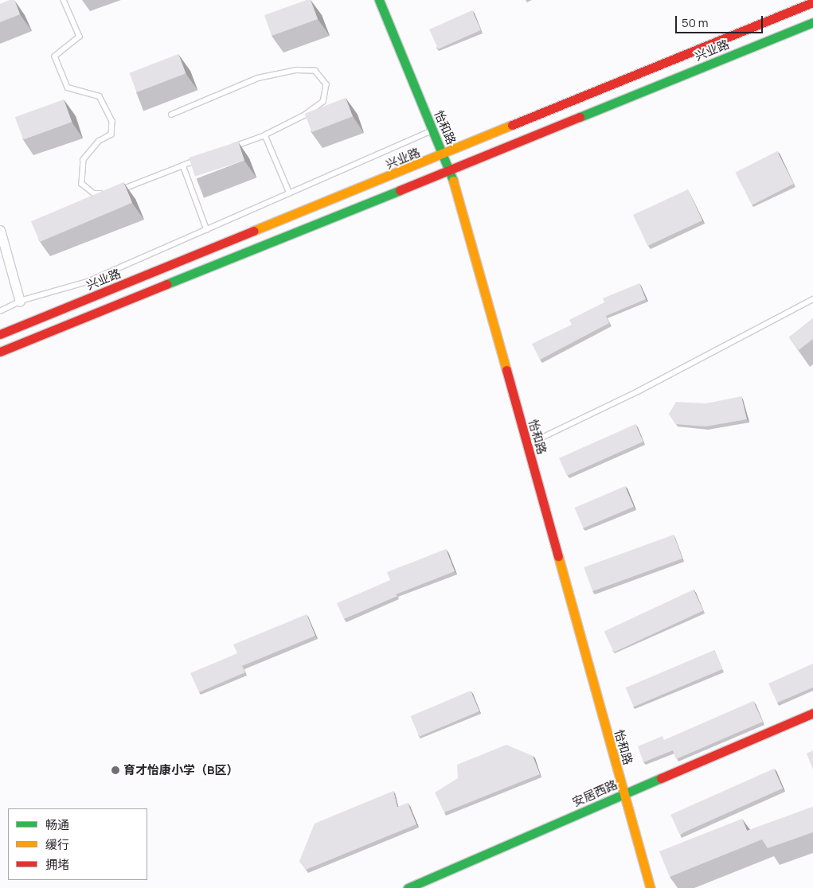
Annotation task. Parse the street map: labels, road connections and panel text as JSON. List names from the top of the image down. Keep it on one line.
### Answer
{"streets":{"main road":["兴业路","怡和路","安居西路"]},"crossings":[["兴业路","怡和路"],["怡和路","安居西路"]],"places":["育才怡康小学（B区）"],"legend":["畅通","缓行","拥堵"],"scale_bar":"50 m"}
